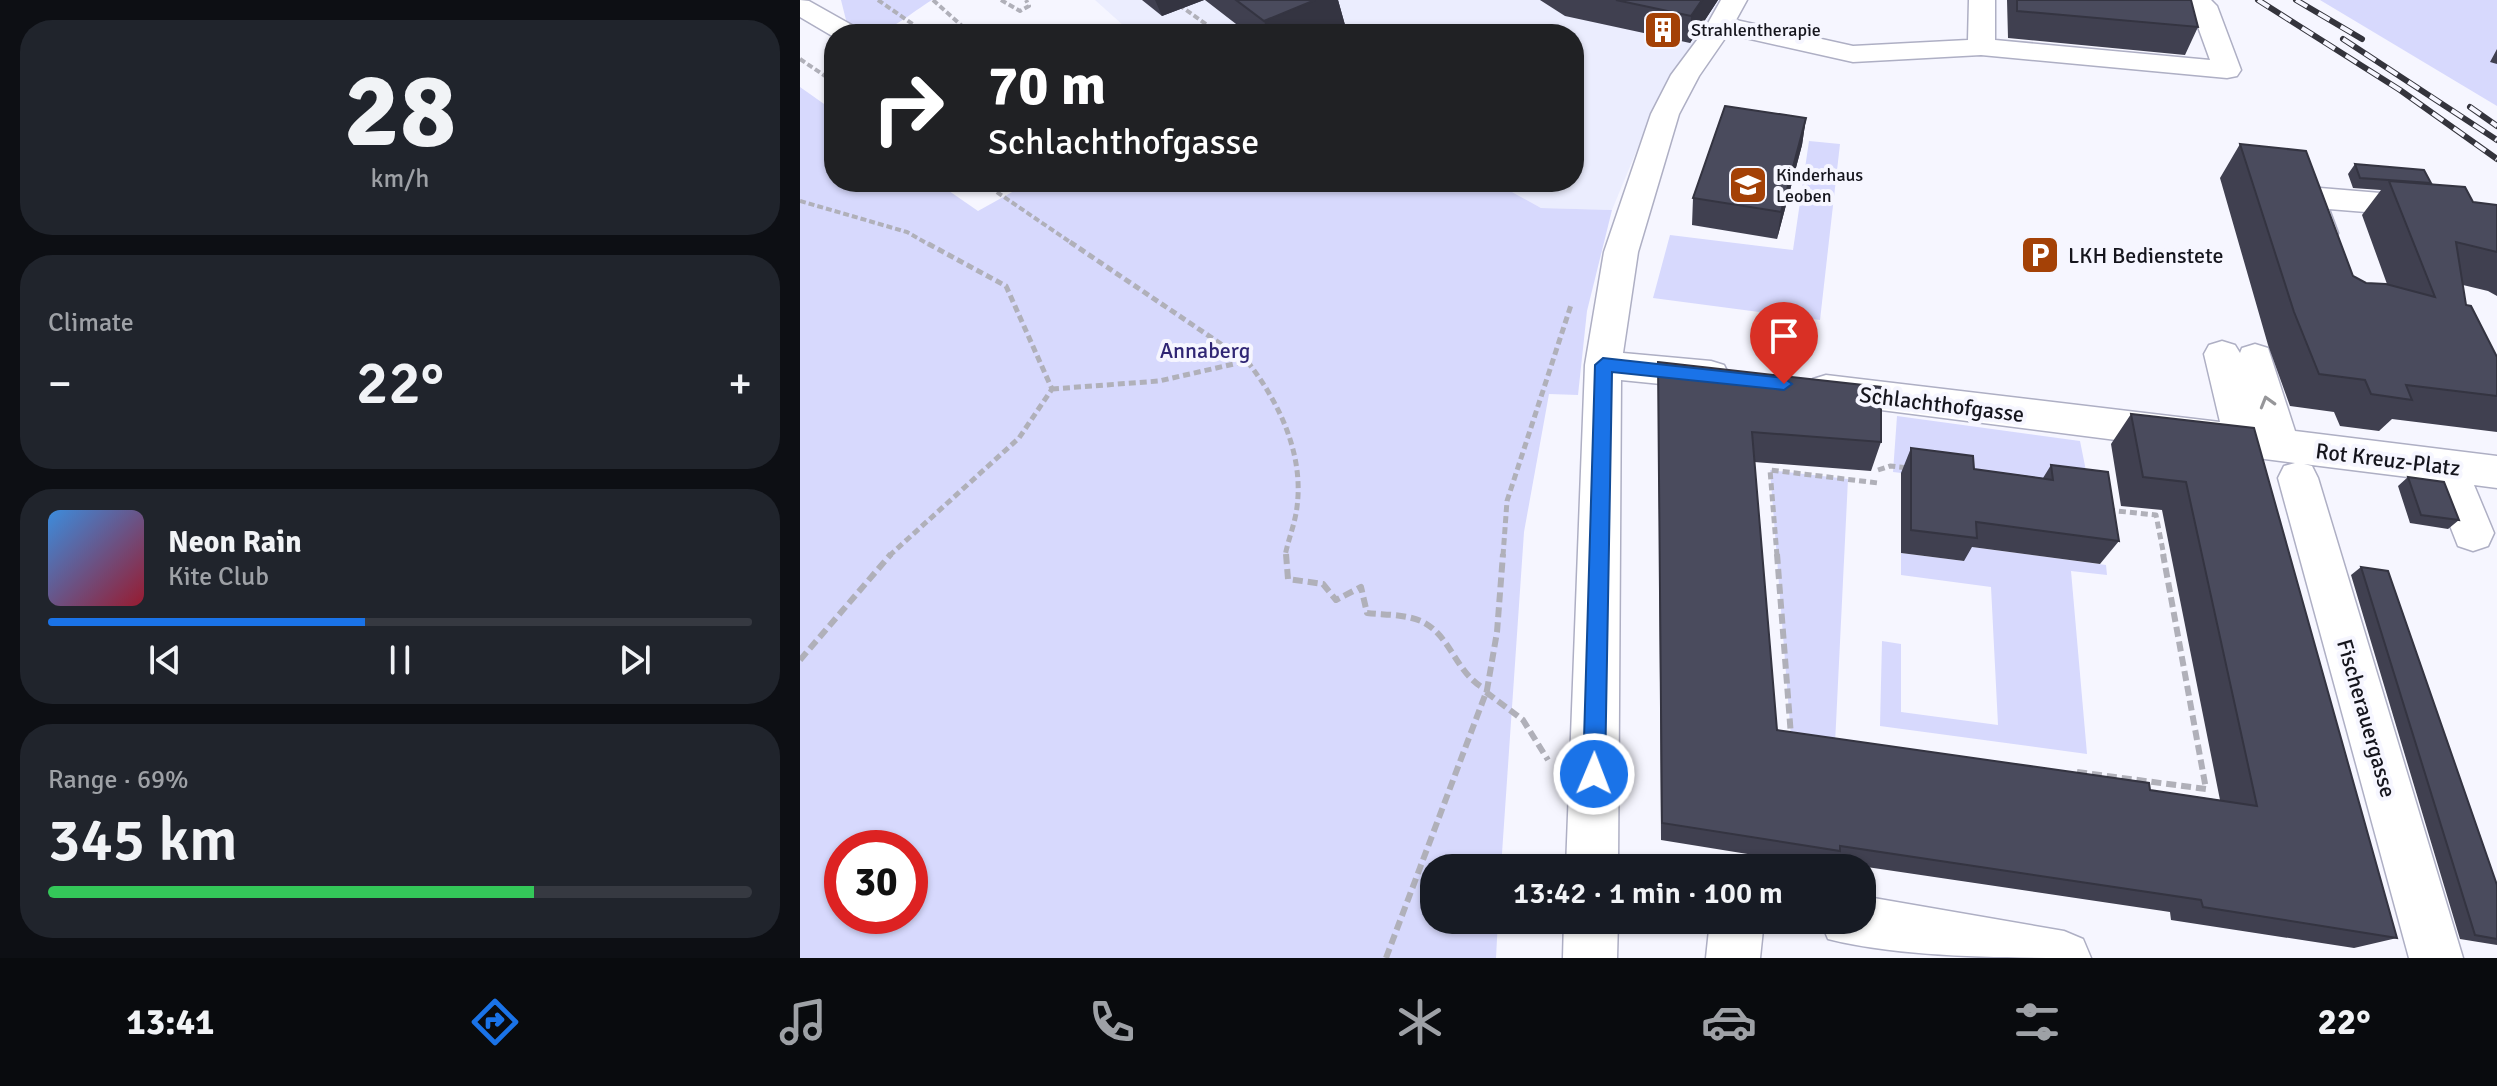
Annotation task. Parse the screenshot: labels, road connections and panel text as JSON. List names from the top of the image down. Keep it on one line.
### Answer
{"streets":{"street":["Schlachthofgasse","Rot Kreuz-Platz","Fischerauergasse"]},"crossings":[["Schlachthofgasse","Rot Kreuz-Platz"],["Schlachthofgasse","Fischerauergasse"],["Rot Kreuz-Platz","Fischerauergasse"]],"parks":["Annaberg"],"places":{"building":["Strahlentherapie"],"school or university":["Kinderhaus Leoben"],"parking":["LKH Bedienstete"]},"page":{"tile":[["28","km/h"],"Climate",["Range · 69%","345 km"]],"turn":["70 m","Schlachthofgasse"],"heat":["−","22°","+"],"song":["Neon Rain","Kite Club"],"limit":"30","trip":"13:42 · 1 min · 100 m","tabs":["13:41","22°"]}}
